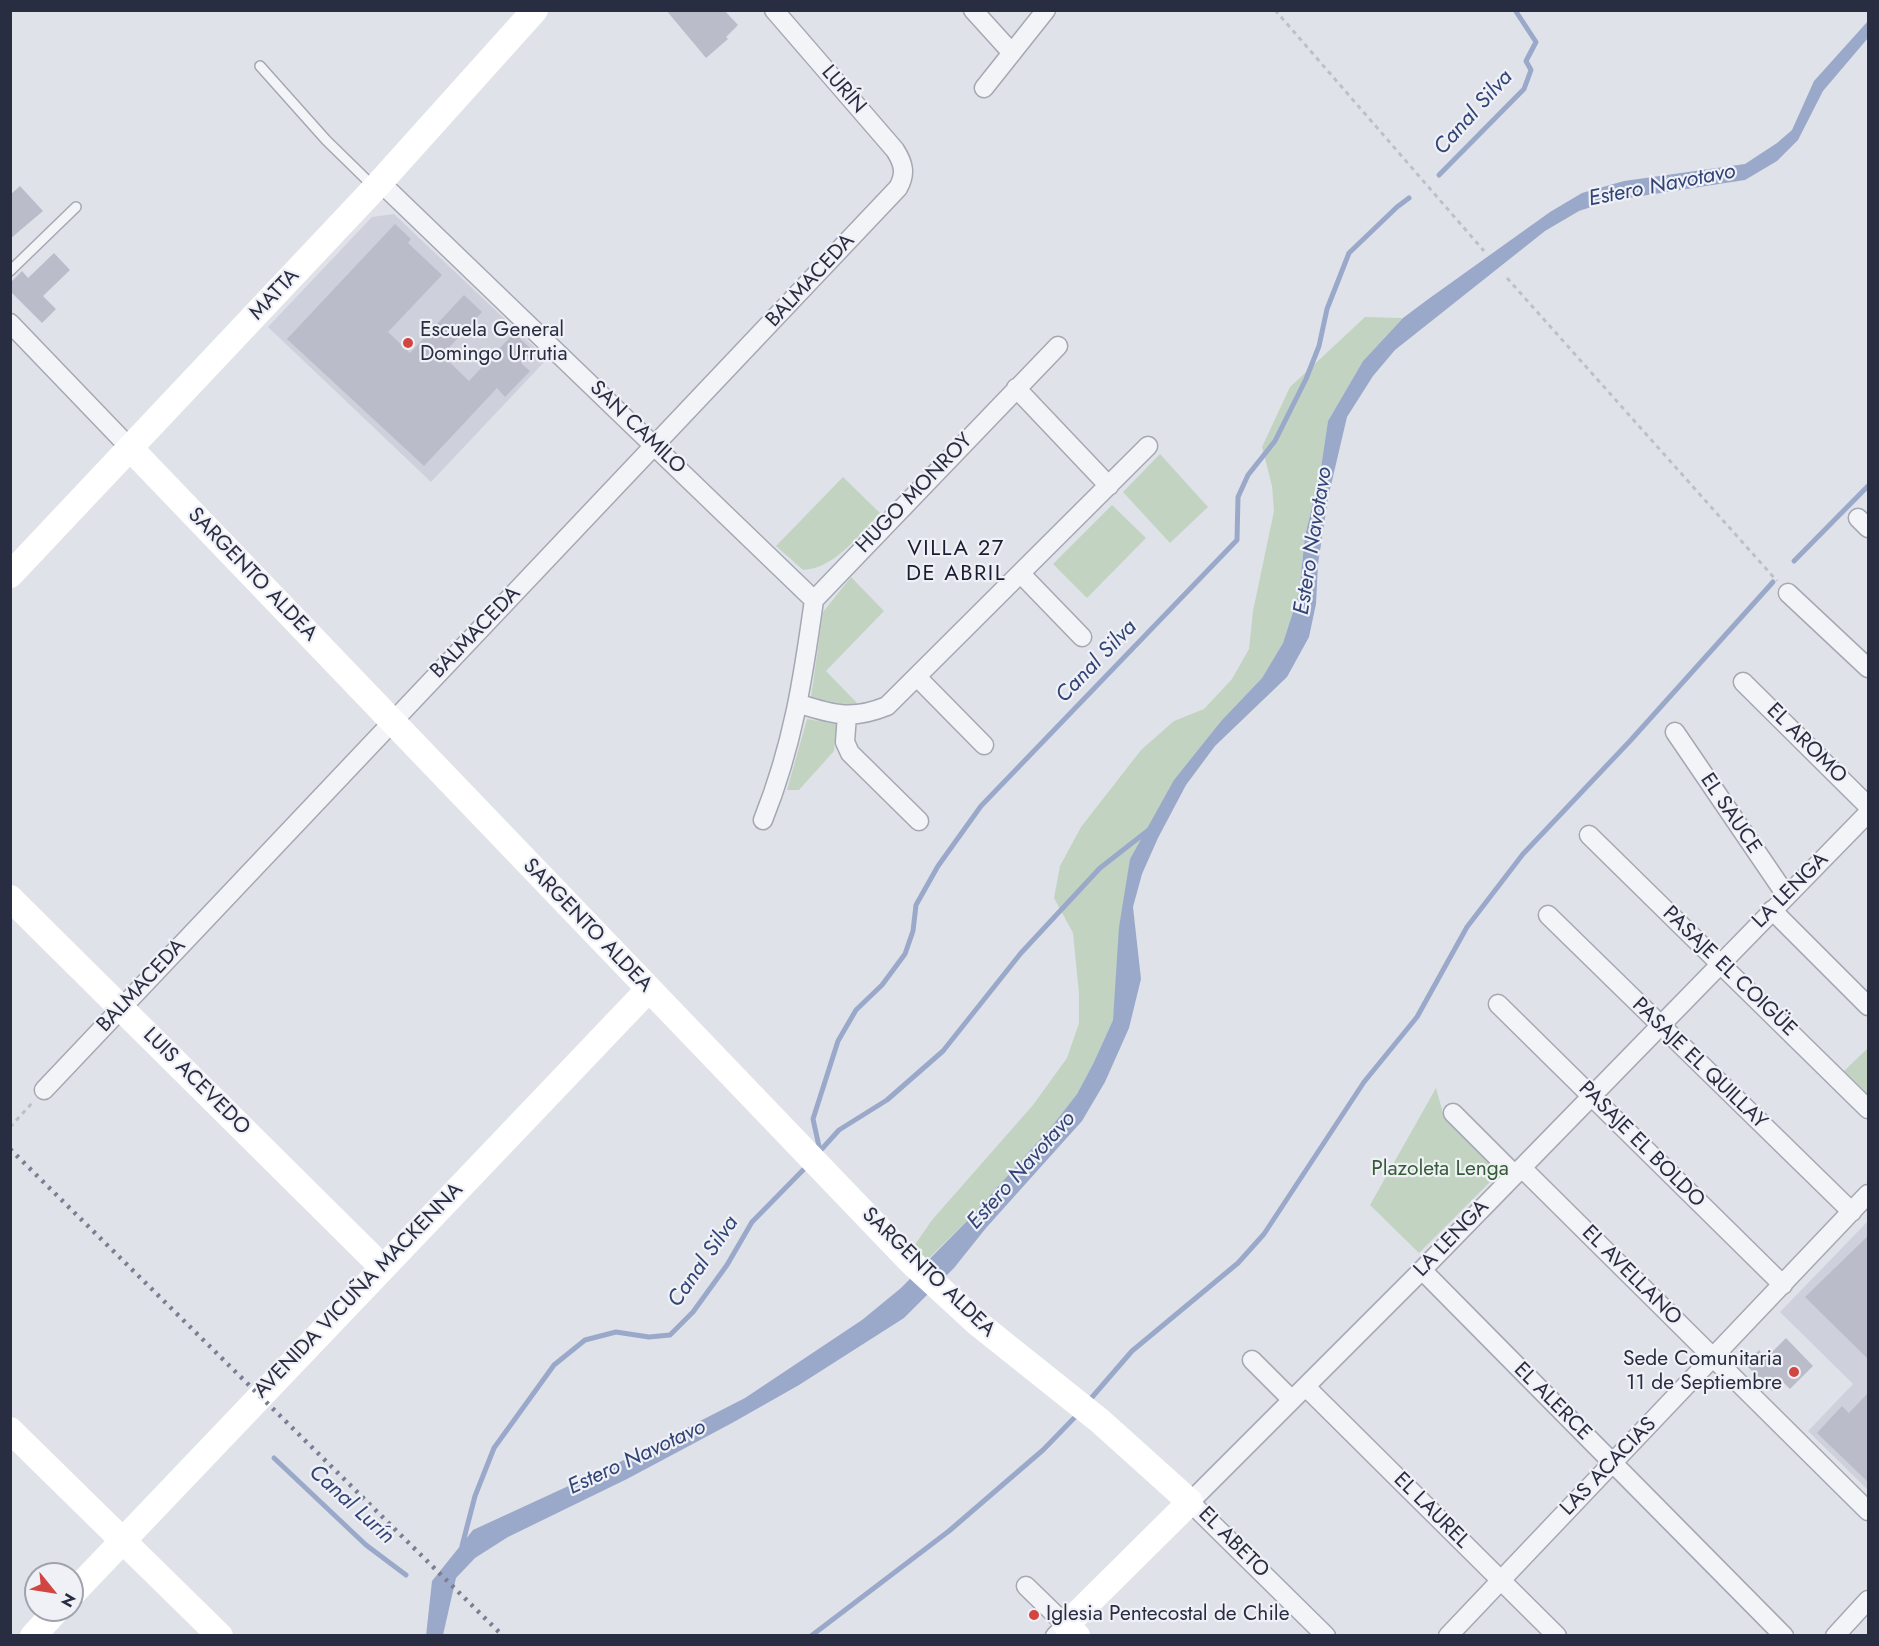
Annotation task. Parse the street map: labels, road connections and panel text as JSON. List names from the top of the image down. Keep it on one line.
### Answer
{"streets":{"street":["LURÍN","BALMACEDA","MATTA","SAN CAMILO","HUGO MONROY","SARGENTO ALDEA","EL AROMO","EL SAUCE","LA LENGA","PASAJE EL COIGÜE","PASAJE EL QUILLAY","LUIS ACEVEDO","PASAJE EL BOLDO","EL AVELLANO","AVENIDA VICUÑA MACKENNA","EL ALERCE","LAS ACACIAS","EL LAUREL","EL ABETO"]},"crossings":[["LURÍN","BALMACEDA"],["BALMACEDA","SAN CAMILO"],["BALMACEDA","SARGENTO ALDEA"],["BALMACEDA","LUIS ACEVEDO"],["MATTA","SAN CAMILO"],["MATTA","SARGENTO ALDEA"],["SAN CAMILO","HUGO MONROY"],["SARGENTO ALDEA","LA LENGA"],["SARGENTO ALDEA","AVENIDA VICUÑA MACKENNA"],["SARGENTO ALDEA","EL ABETO"],["EL SAUCE","LA LENGA"],["LA LENGA","PASAJE EL COIGÜE"],["LA LENGA","PASAJE EL QUILLAY"],["LA LENGA","PASAJE EL BOLDO"],["LA LENGA","EL AVELLANO"],["LA LENGA","EL ALERCE"],["LA LENGA","EL LAUREL"],["LA LENGA","EL ABETO"],["PASAJE EL QUILLAY","LAS ACACIAS"],["LUIS ACEVEDO","AVENIDA VICUÑA MACKENNA"],["PASAJE EL BOLDO","LAS ACACIAS"],["EL AVELLANO","LAS ACACIAS"],["EL ALERCE","LAS ACACIAS"],["LAS ACACIAS","EL LAUREL"]],"districts":["VILLA 27 DE ABRIL"],"water":["Canal Silva","Estero Navotavo","Canal Lurín"],"parks":["Plazoleta Lenga"],"places":["Escuela General Domingo Urrutia","Sede Comunitaria 11 de Septiembre","Iglesia Pentecostal de Chile"],"north":"bottom right"}
